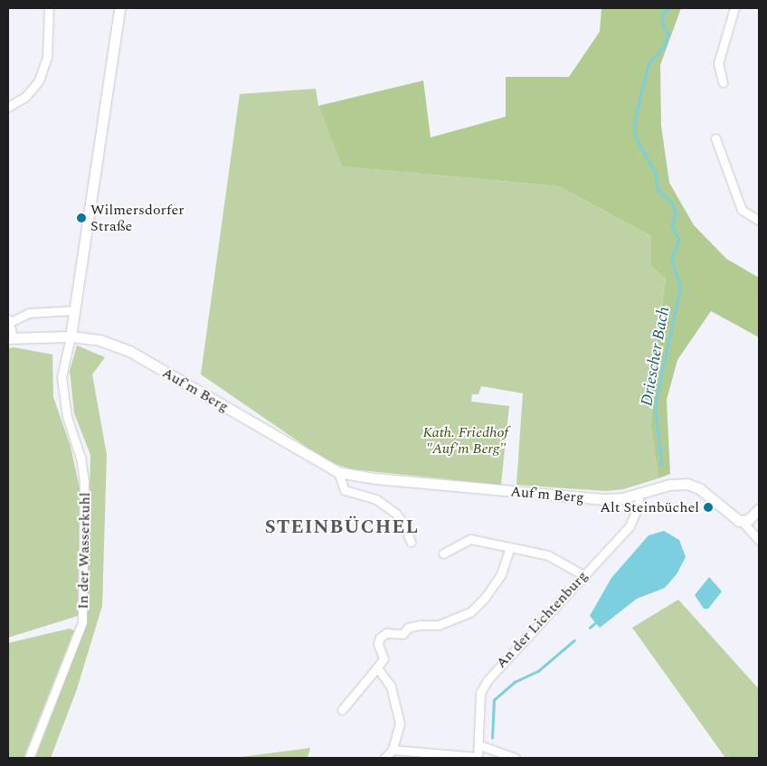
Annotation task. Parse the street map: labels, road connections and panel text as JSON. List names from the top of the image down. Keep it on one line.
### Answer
{"streets":{"street":["Auf'm Berg","In der Wasserkuhl","An der Lichtenburg"]},"crossings":[["Auf'm Berg","In der Wasserkuhl"],["Auf'm Berg","An der Lichtenburg"]],"districts":["STEINBÜCHEL"],"water":["Driescher Bach"],"parks":["Kath. Friedhof \"Auf'm Berg\""],"places":["Wilmersdorfer Straße","Alt Steinbüchel"]}
